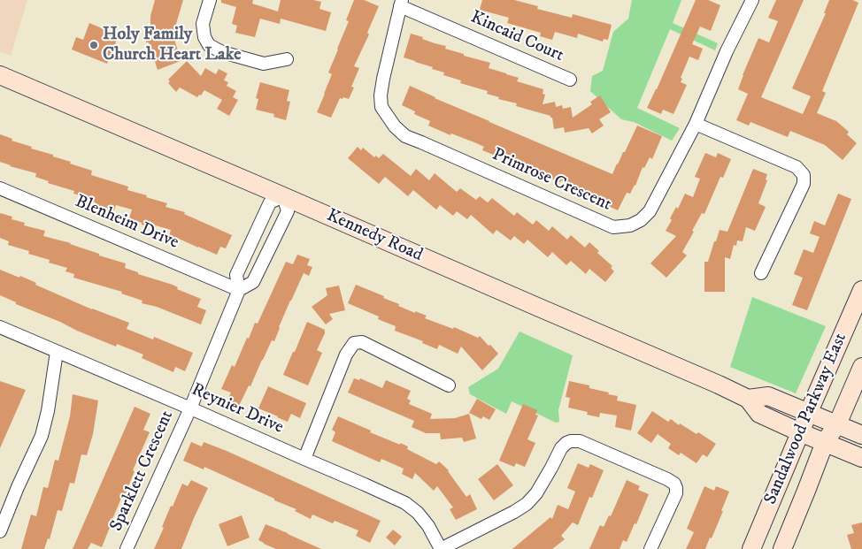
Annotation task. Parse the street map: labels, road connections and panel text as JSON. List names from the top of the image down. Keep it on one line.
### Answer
{"streets":{"main road":["Kennedy Road","Sandalwood Parkway East"],"street":["Kincaid Court","Primrose Crescent","Blenheim Drive","Reynier Drive","Sparklett Crescent"]},"crossings":[["Kincaid Court","Primrose Crescent"],["Blenheim Drive","Sparklett Crescent"],["Reynier Drive","Sparklett Crescent"]],"places":["Holy Family Church Heart Lake"]}
